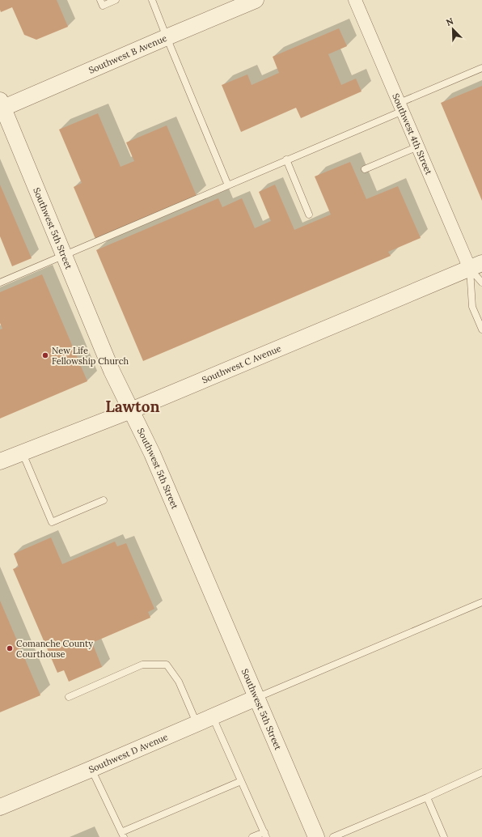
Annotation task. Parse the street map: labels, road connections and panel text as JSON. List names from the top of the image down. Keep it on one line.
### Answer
{"streets":{"street":["Southwest B Avenue","Southwest 4th Street","Southwest 5th Street","Southwest C Avenue","Southwest D Avenue"]},"crossings":[["Southwest B Avenue","Southwest 5th Street"],["Southwest 4th Street","Southwest C Avenue"],["Southwest 5th Street","Southwest C Avenue"],["Southwest 5th Street","Southwest D Avenue"]],"districts":["Lawton"],"places":["New Life Fellowship Church","Comanche County Courthouse"],"north":"top left"}
